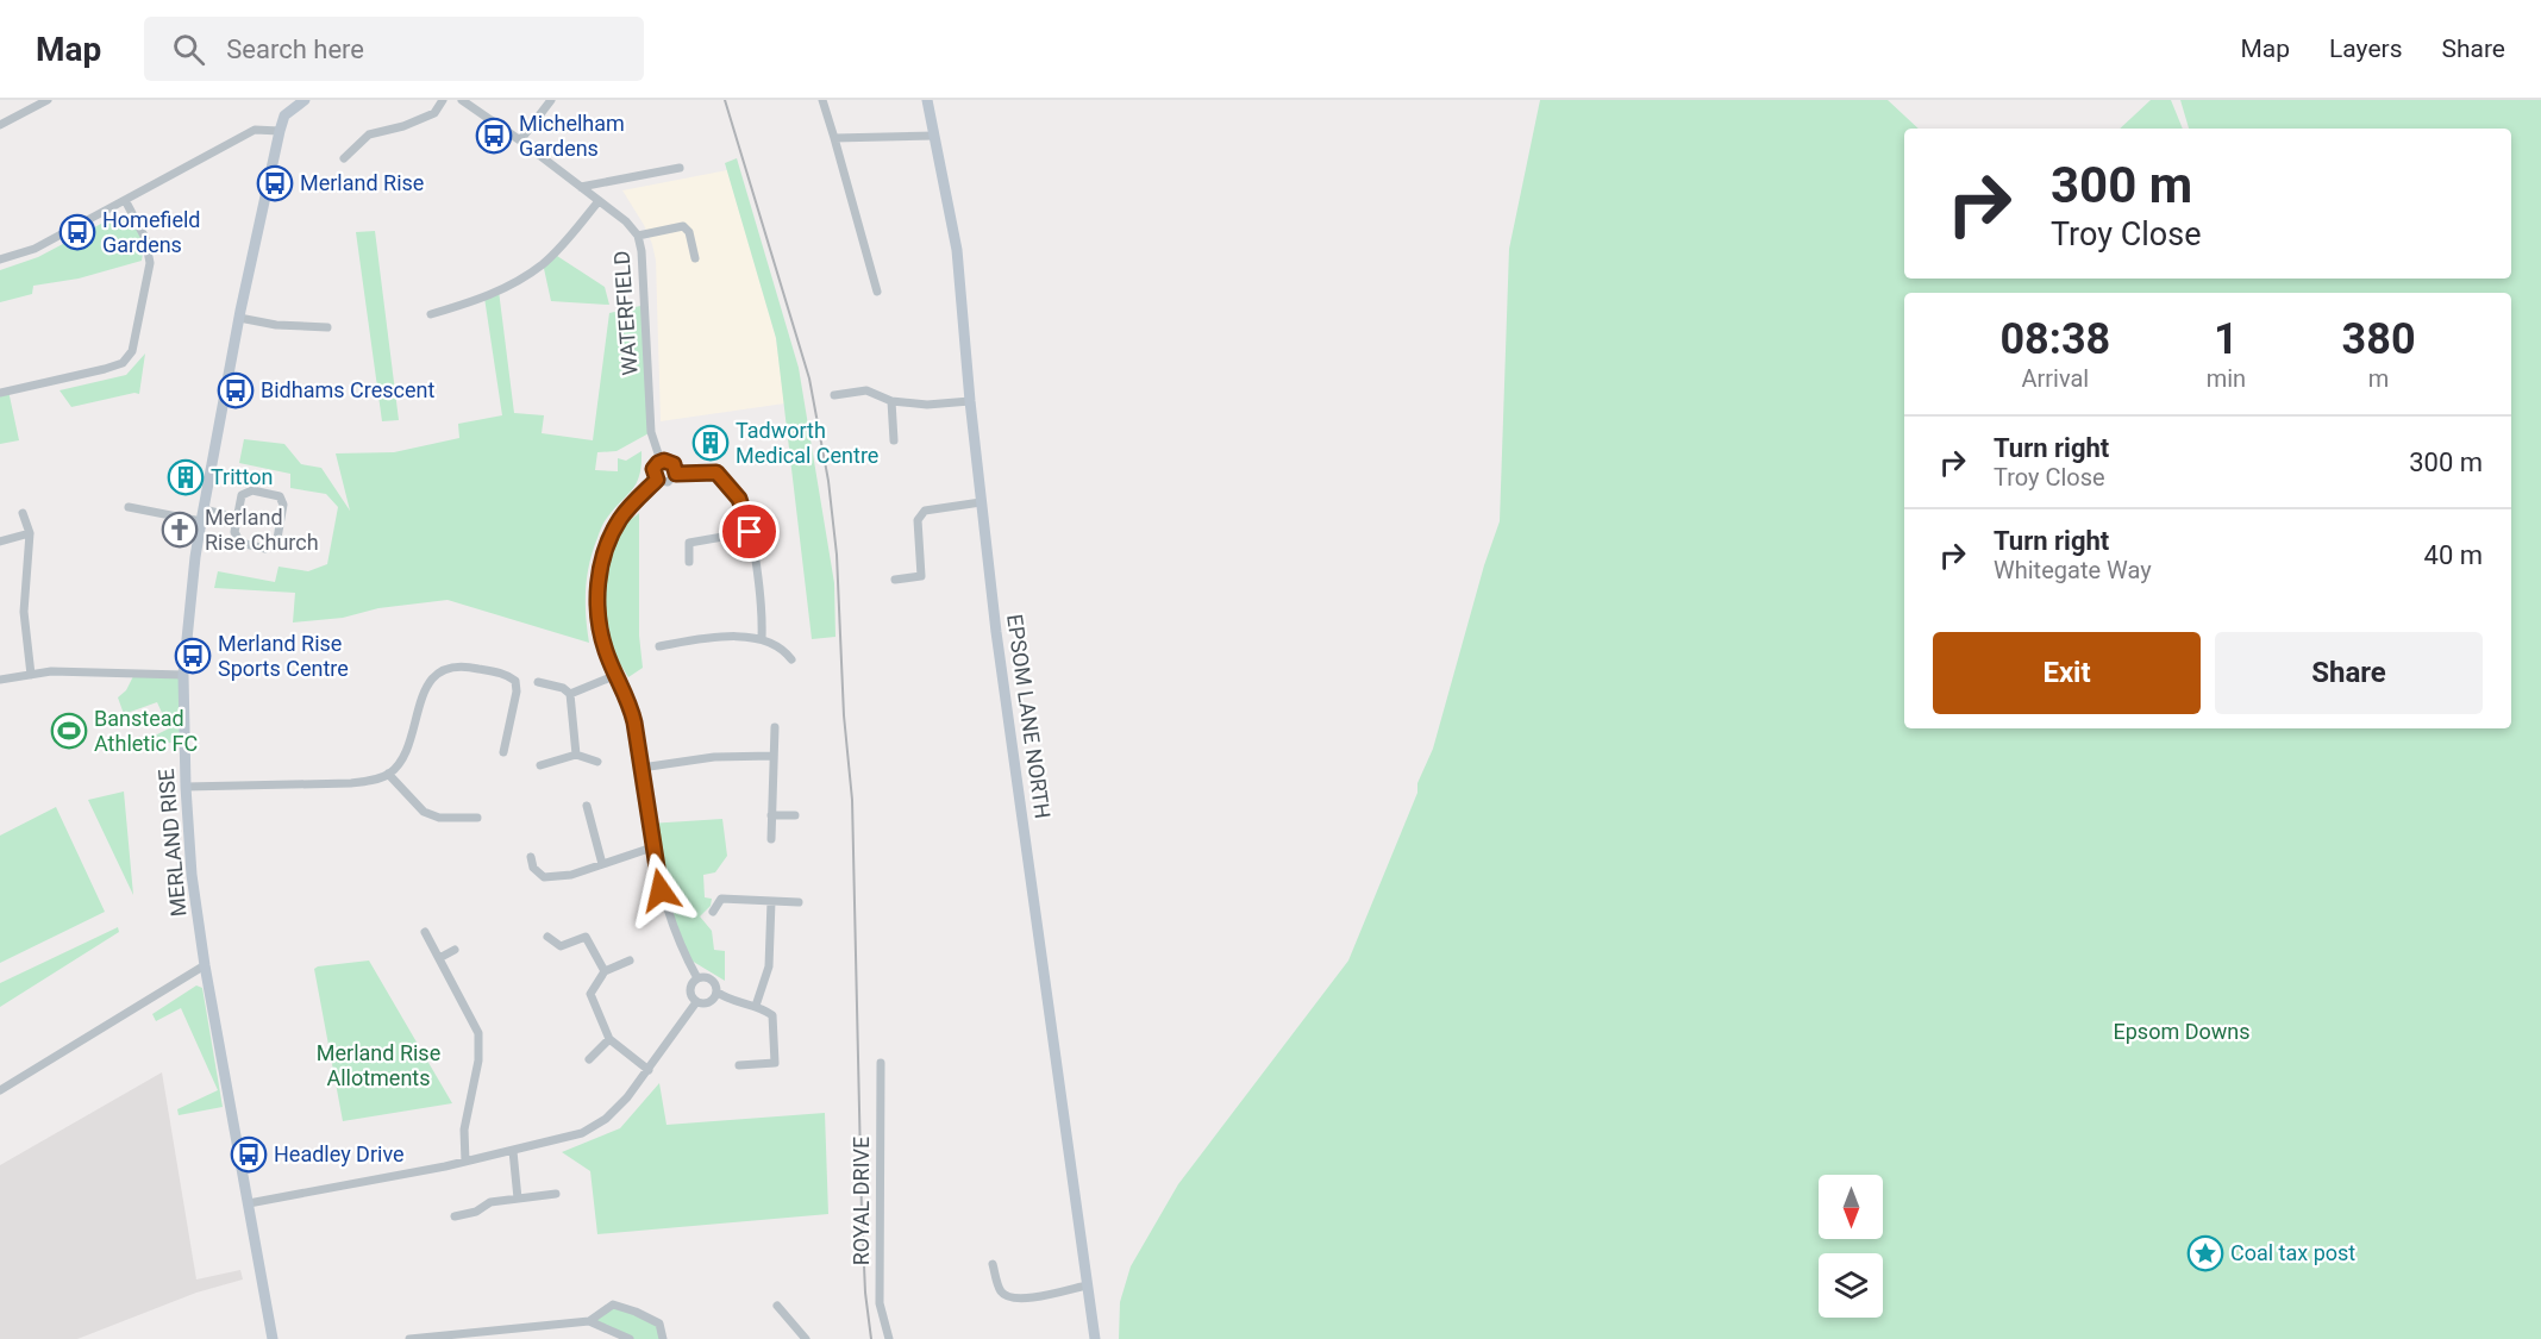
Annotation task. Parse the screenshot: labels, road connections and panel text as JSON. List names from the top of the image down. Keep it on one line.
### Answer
{"streets":{"street":["WATERFIELD","EPSOM LANE NORTH","MERLAND RISE","ROYAL DRIVE"]},"parks":["Epsom Downs","Merland Rise Allotments"],"places":{"bus stop":["Michelham Gardens","Merland Rise","Homefield Gardens","Bidhams Crescent","Merland Rise Sports Centre","Headley Drive"],"building":["Tadworth Medical Centre","Tritton"],"church":["Merland Rise Church"],"sports":["Banstead Athletic FC"],"place":["Coal tax post"]},"north":"bottom","page":{"header":"Map","search":"Search here","nav":["Map","Layers","Share"],"turn":["300 m","Troy Close"],"eta":["08:38","Arrival","1","min","380","m"],"list":[{"name":"Turn right","note":"Troy Close","value":"300 m"},{"name":"Turn right","note":"Whitegate Way","value":"40 m"}],"buttons":["Exit","Share"]}}
